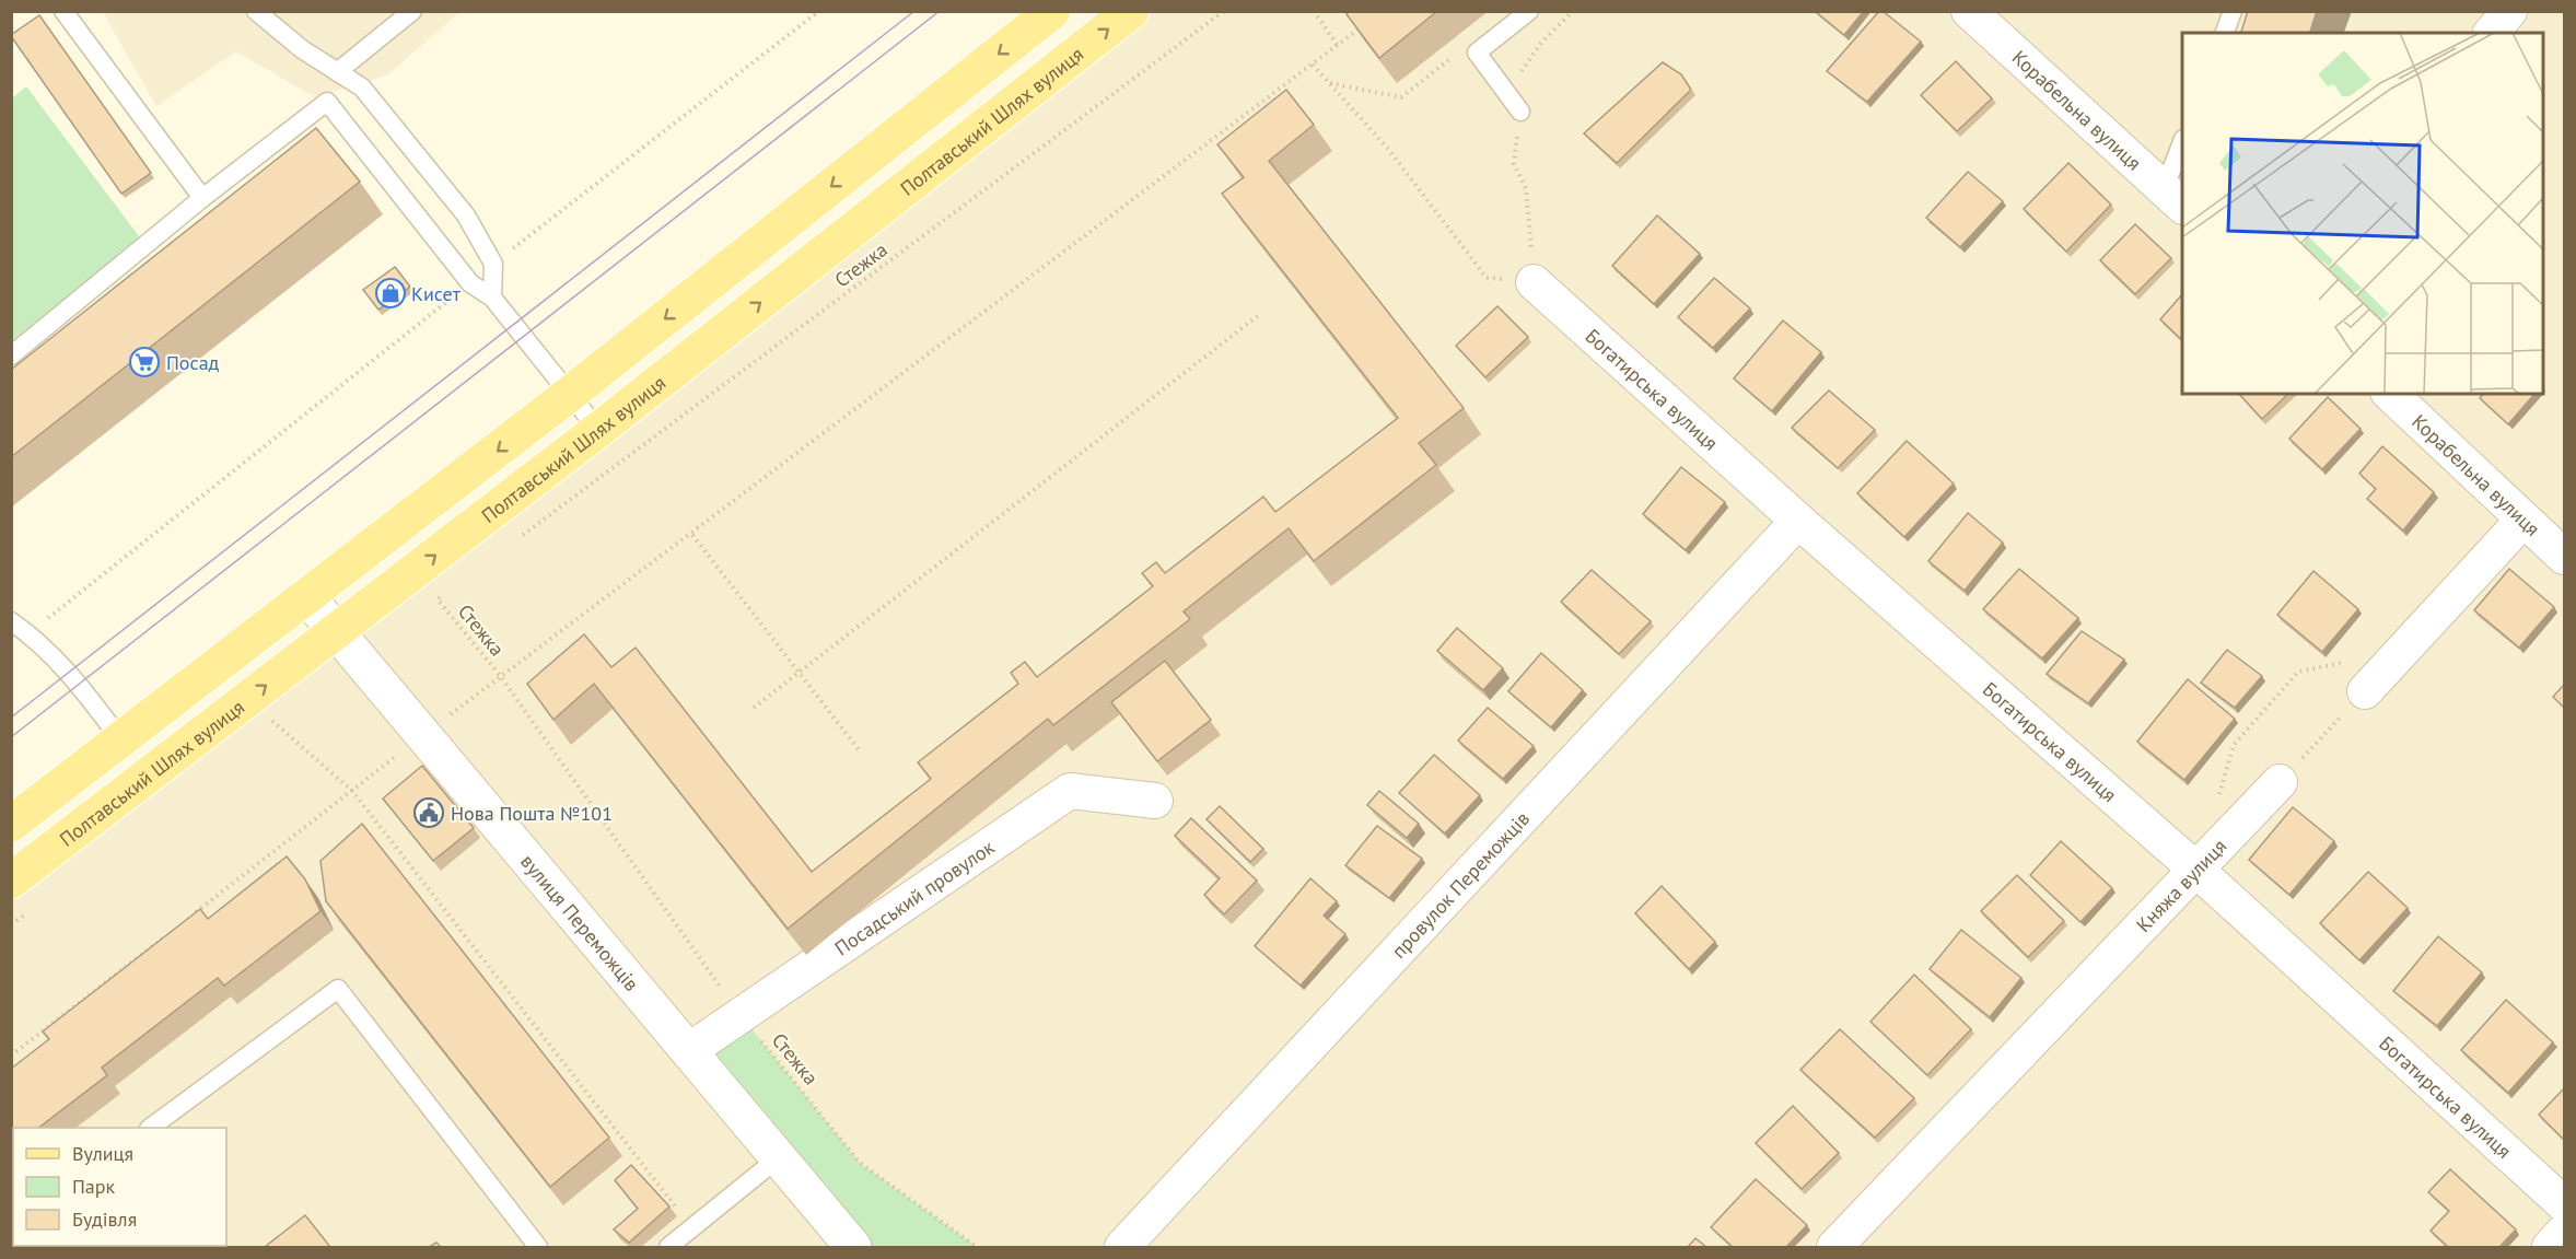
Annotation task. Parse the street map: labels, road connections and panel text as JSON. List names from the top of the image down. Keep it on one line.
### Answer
{"streets":{"main road":["Полтавський Шлях вулиця"],"street":["Корабельна вулиця","Богатирська вулиця","провулок Переможців","Княжа вулиця","Посадський провулок","вулиця Переможців"],"path":["Стежка"]},"crossings":[["Полтавський Шлях вулиця","вулиця Переможців"],["Стежка","Посадський провулок"],["Богатирська вулиця","провулок Переможців"],["Богатирська вулиця","Княжа вулиця"],["Посадський провулок","вулиця Переможців"]],"places":{"shop":["Кисет"],"supermarket":["Посад"],"public building":["Нова Пошта №101"]},"legend":["Вулиця","Парк","Будівля"]}
